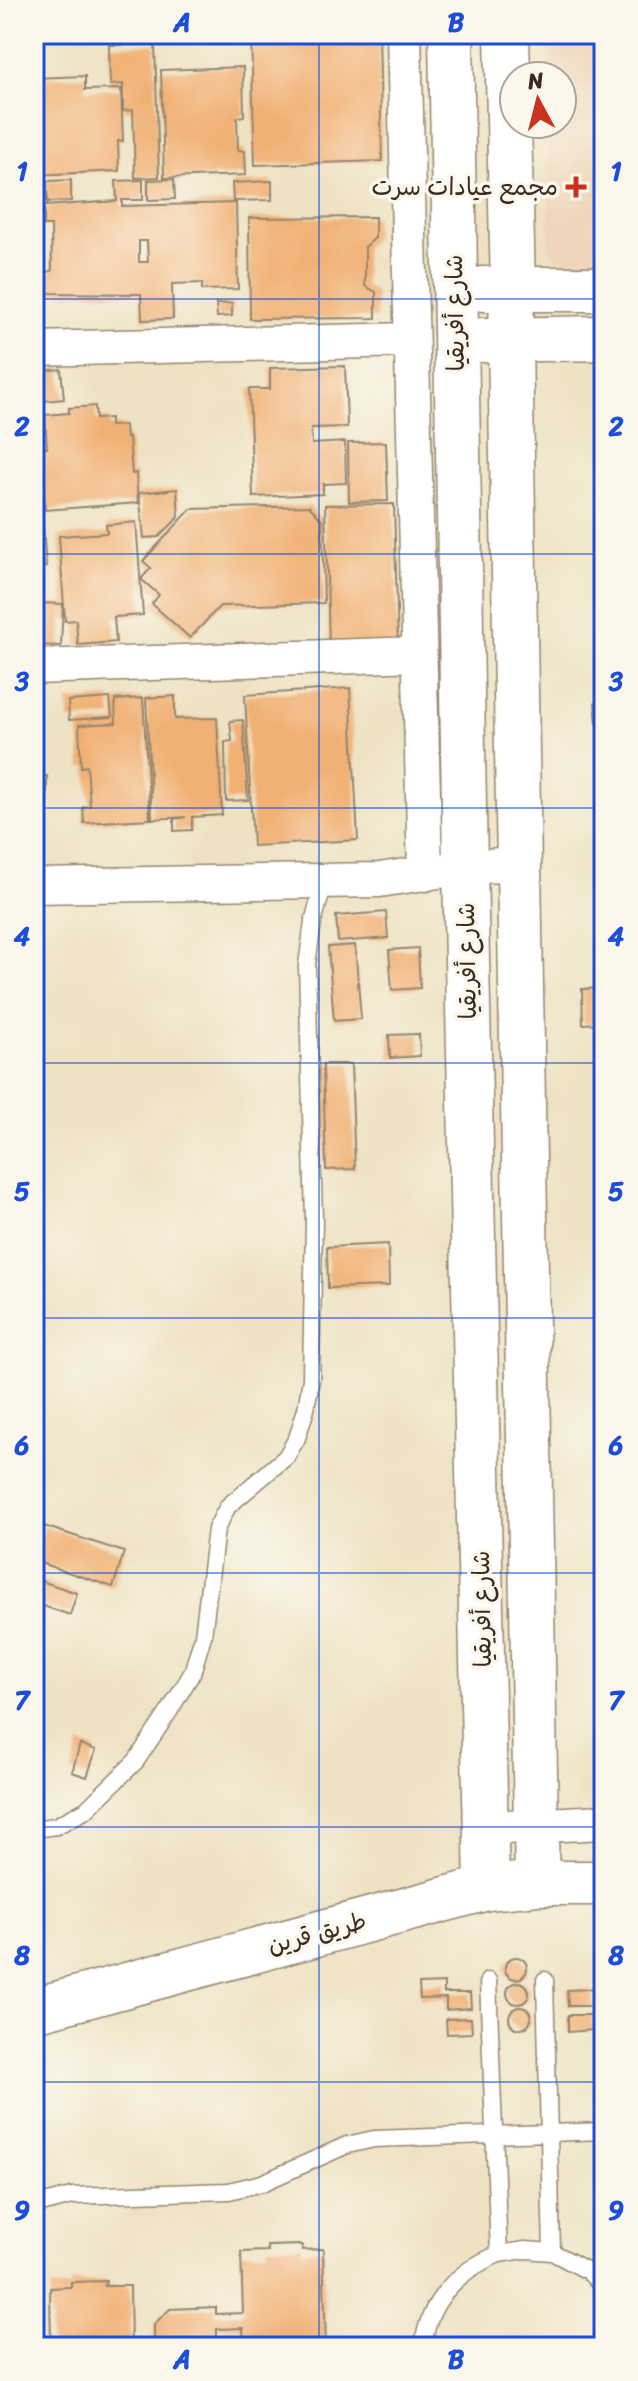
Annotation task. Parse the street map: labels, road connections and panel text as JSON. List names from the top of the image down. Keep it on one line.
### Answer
{"streets":{"street":["شارع أفريقيا","طريق قرين"]},"crossings":[["شارع أفريقيا","طريق قرين"]],"places":{"health":["مجمع عيادات سرت"]},"north":"top","grid":{"columns":["A","B"],"rows":["1","2","3","4","5","6","7","8","9"]}}
